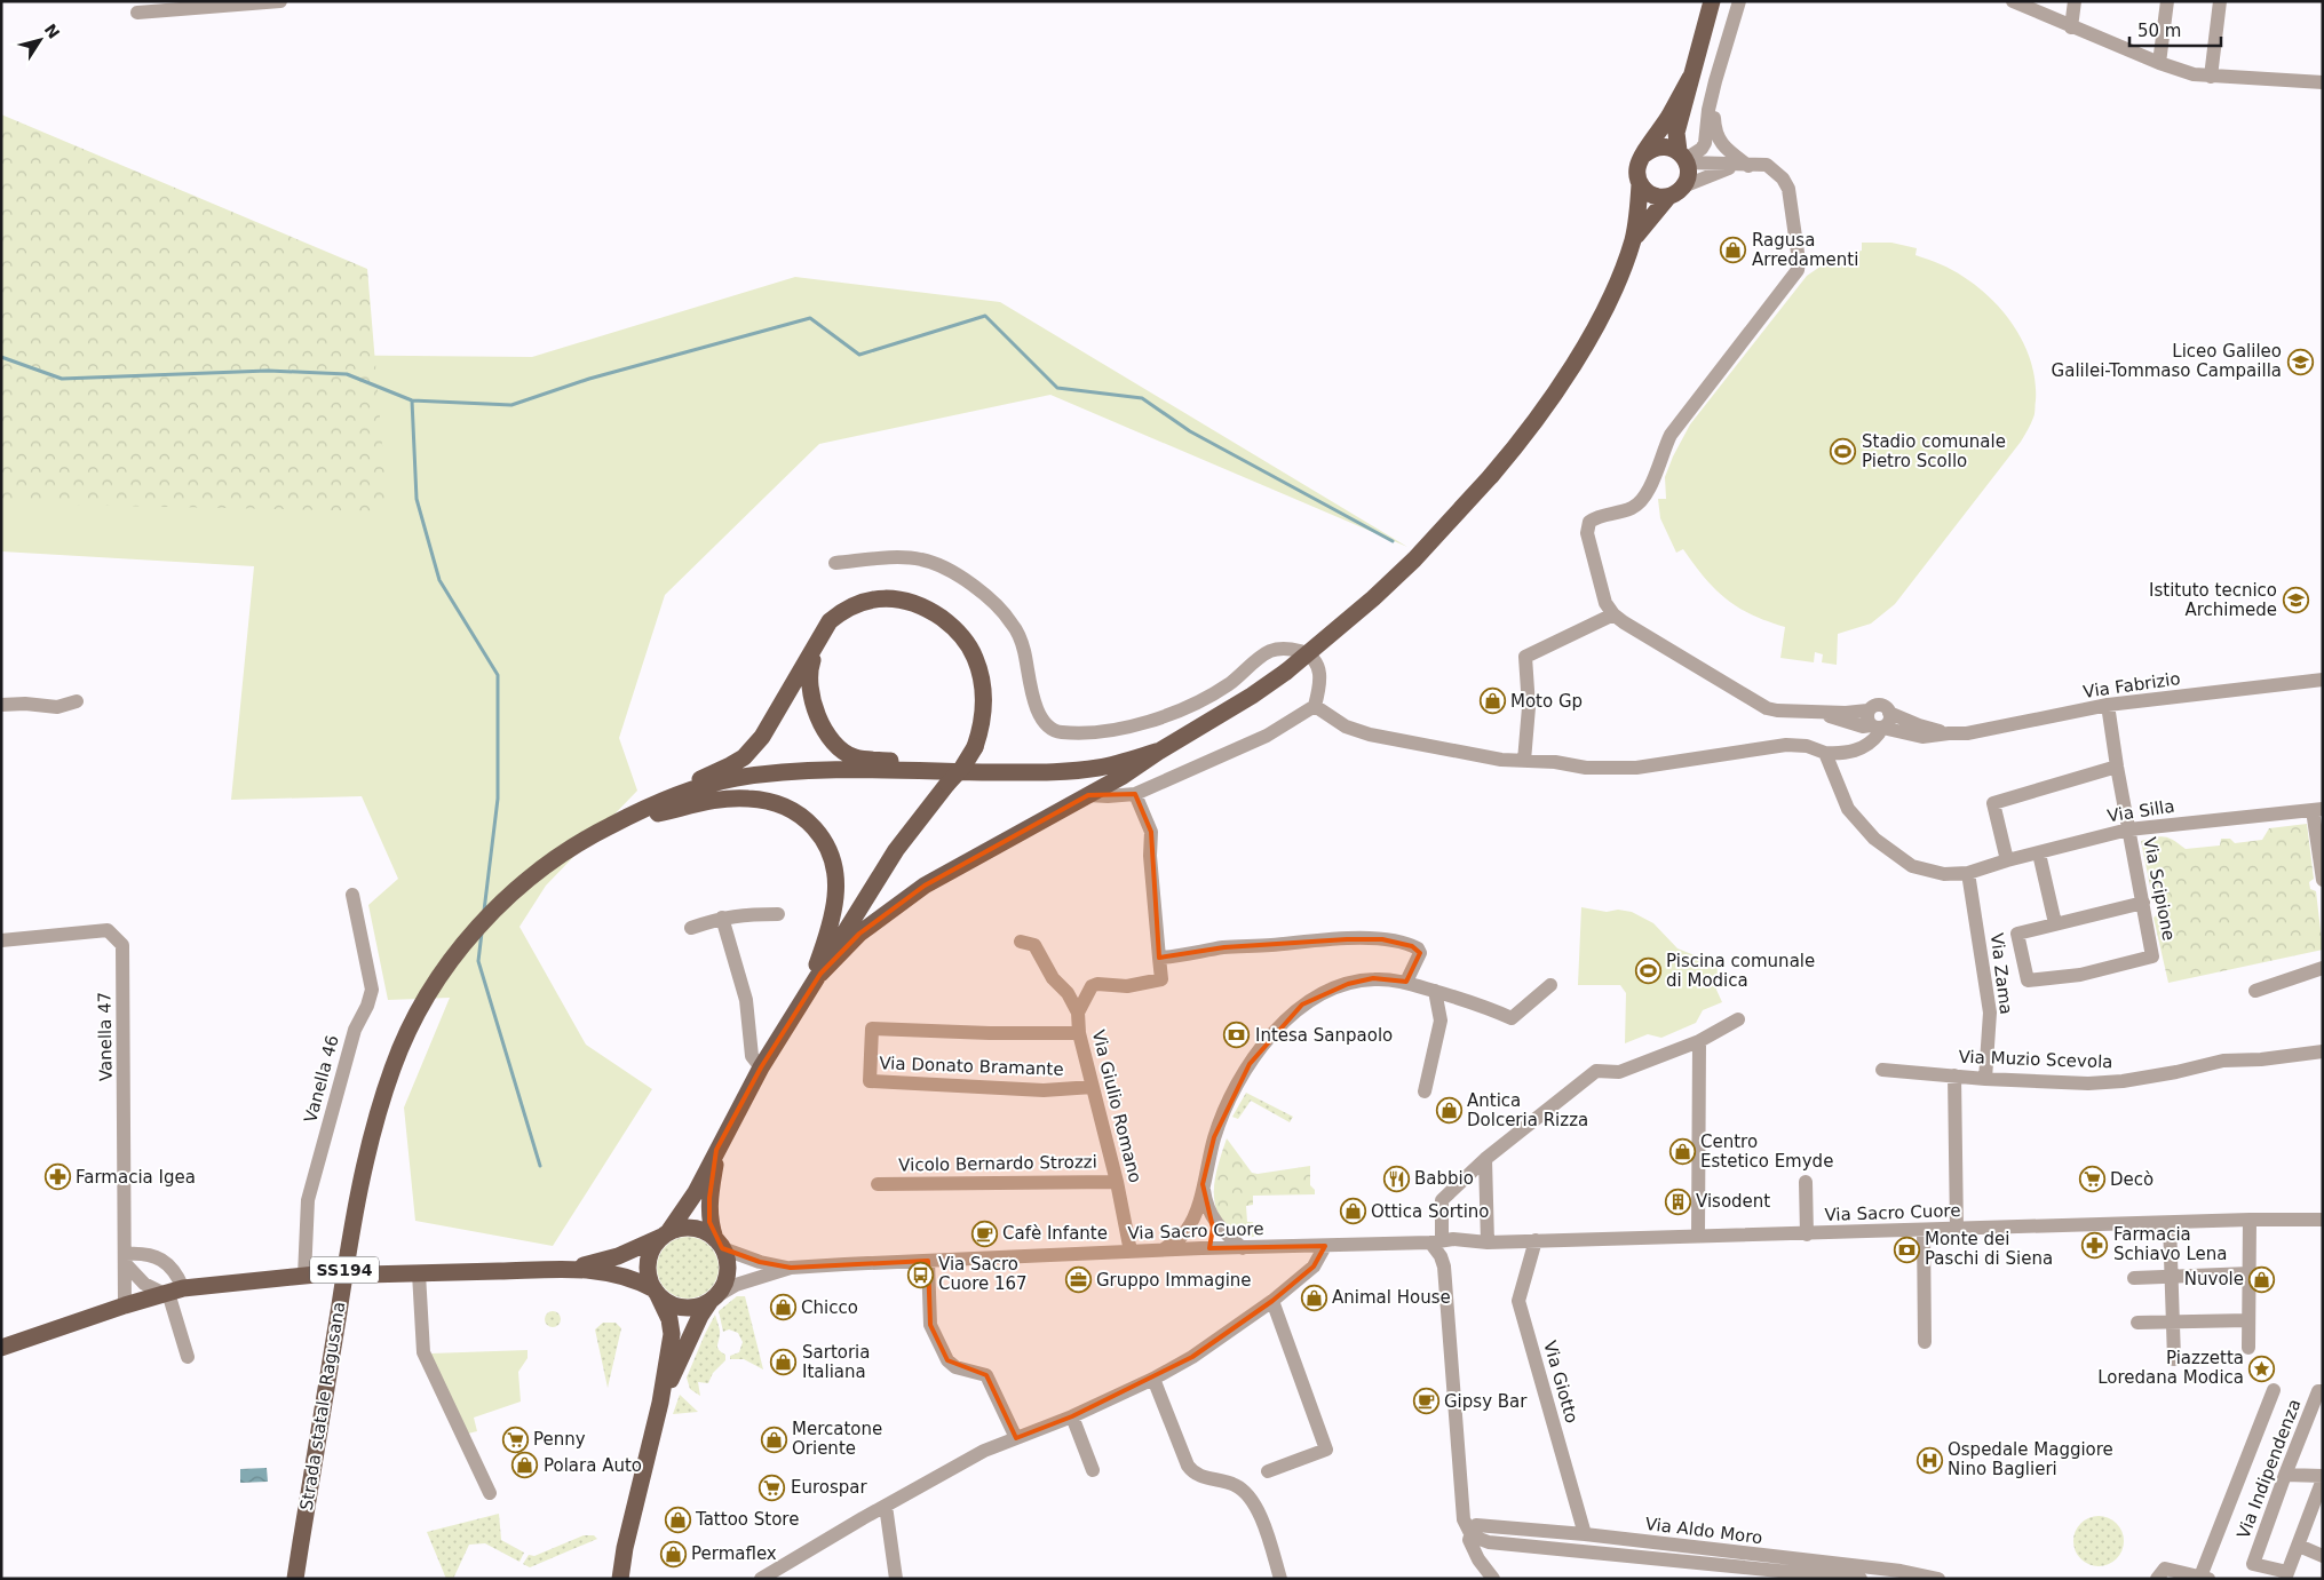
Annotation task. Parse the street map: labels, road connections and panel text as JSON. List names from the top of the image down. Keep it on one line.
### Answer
{"streets":{"main road":["SS194","Strada statale Ragusana"],"street":["Via Fabrizio","Via Silla","Via Scipione","Via Zama","Vanella 47","Via Muzio Scevola","Via Donato Bramante","Vanella 46","Via Giulio Romano","Vicolo Bernardo Strozzi","Via Sacro Cuore","Via Giotto","Via Indipendenza","Via Aldo Moro"]},"crossings":[["Via Fabrizio","Via Scipione"],["Via Silla","Via Scipione"],["Via Silla","Via Zama"],["Via Zama","Via Muzio Scevola"],["Via Donato Bramante","Via Giulio Romano"],["Via Giulio Romano","Vicolo Bernardo Strozzi"],["Via Giulio Romano","Via Sacro Cuore"],["Via Sacro Cuore","Via Giotto"],["Via Giotto","Via Aldo Moro"]],"places":{"shop":["Ragusa Arredamenti","Moto Gp","Antica Dolceria Rizza","Centro Estetico Emyde","Ottica Sortino","Nuvole","Animal House","Chicco","Sartoria Italiana","Mercatone Oriente","Polara Auto","Tattoo Store","Permaflex"],"school or university":["Liceo Galileo Galilei-Tommaso Campailla","Istituto tecnico Archimede"],"sports":["Stadio comunale Pietro Scollo","Piscina comunale di Modica"],"bank":["Intesa Sanpaolo","Monte dei Paschi di Siena"],"pharmacy":["Farmacia Igea","Farmacia Schiavo Lena"],"restaurant":["Babbio"],"supermarket":["Decò","Penny","Eurospar"],"building":["Visodent"],"cafe":["Cafè Infante","Gipsy Bar"],"bus stop":["Via Sacro Cuore 167"],"office":["Gruppo Immagine"],"place":["Piazzetta Loredana Modica"],"hospital":["Ospedale Maggiore Nino Baglieri"]},"scale_bar":"50 m","north":"top right"}
